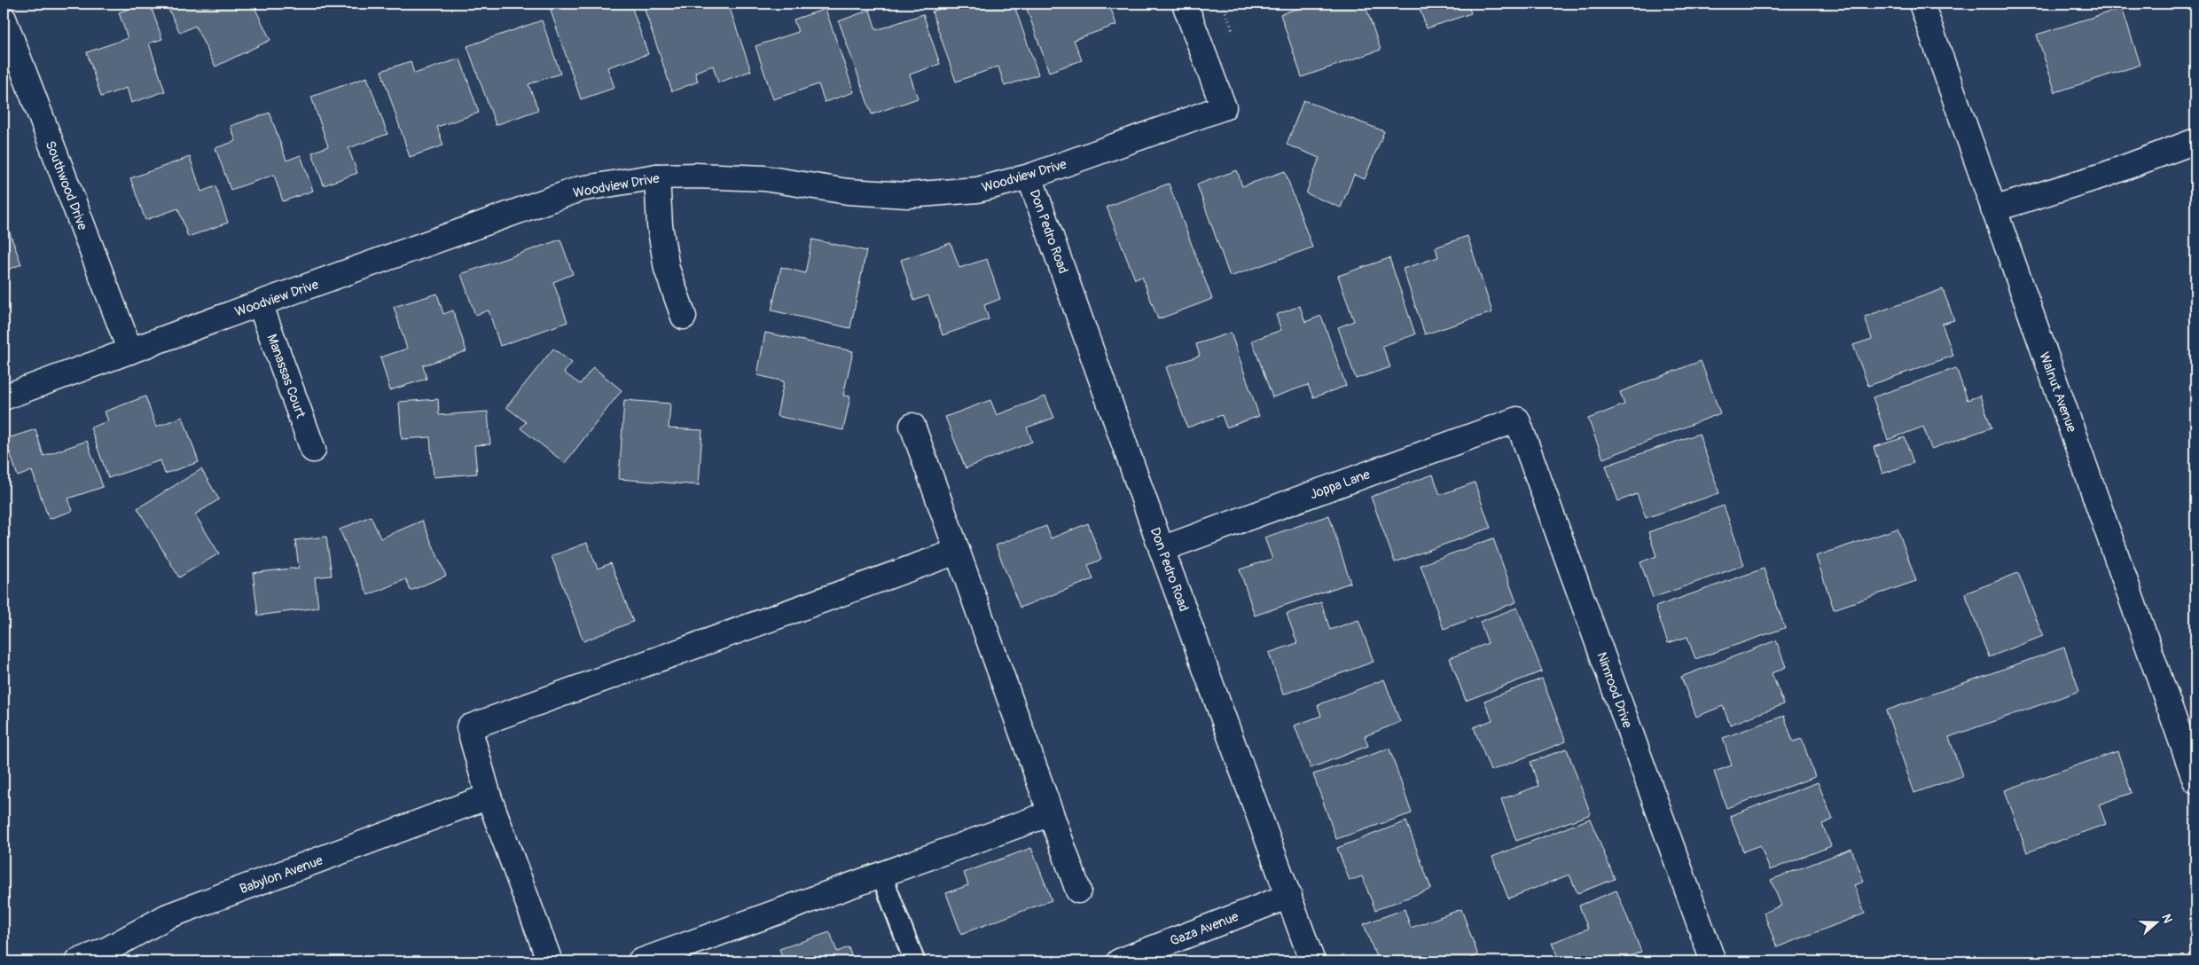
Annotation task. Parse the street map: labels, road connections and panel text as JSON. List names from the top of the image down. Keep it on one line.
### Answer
{"streets":{"street":["Woodview Drive","Southwood Drive","Don Pedro Road","Manassas Court","Walnut Avenue","Joppa Lane","Nimrood Drive","Babylon Avenue","Gaza Avenue"]},"crossings":[["Woodview Drive","Southwood Drive"],["Woodview Drive","Don Pedro Road"],["Woodview Drive","Manassas Court"],["Don Pedro Road","Joppa Lane"],["Don Pedro Road","Gaza Avenue"],["Joppa Lane","Nimrood Drive"]],"north":"right"}
